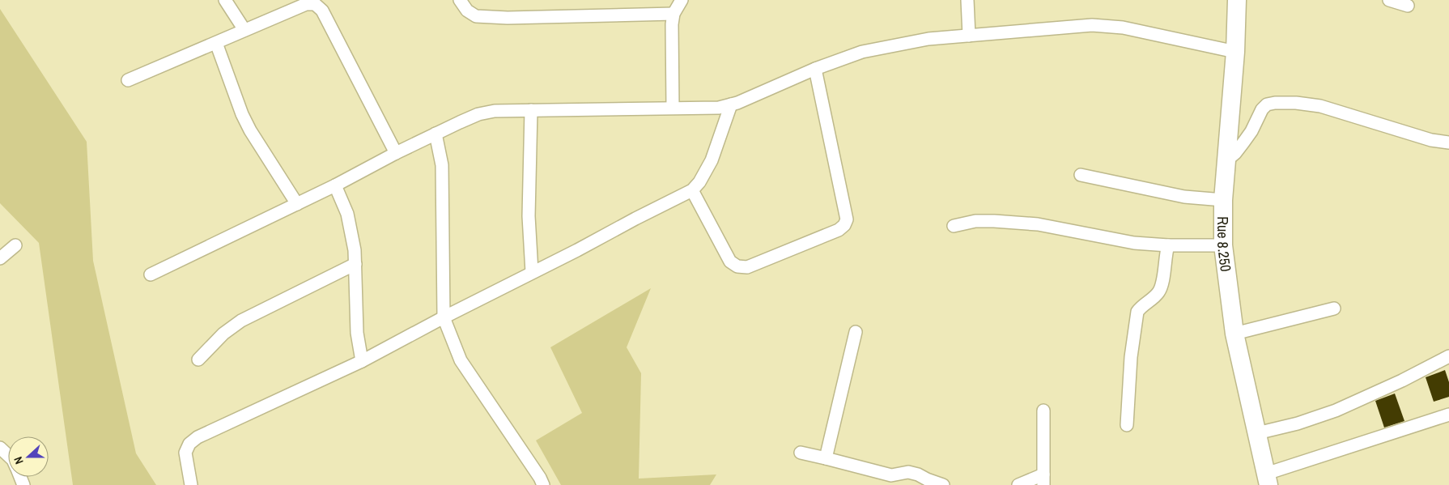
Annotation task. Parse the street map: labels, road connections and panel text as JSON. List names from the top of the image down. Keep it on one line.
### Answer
{"streets":{"highway":["Rue 8.250"]},"north":"left"}
